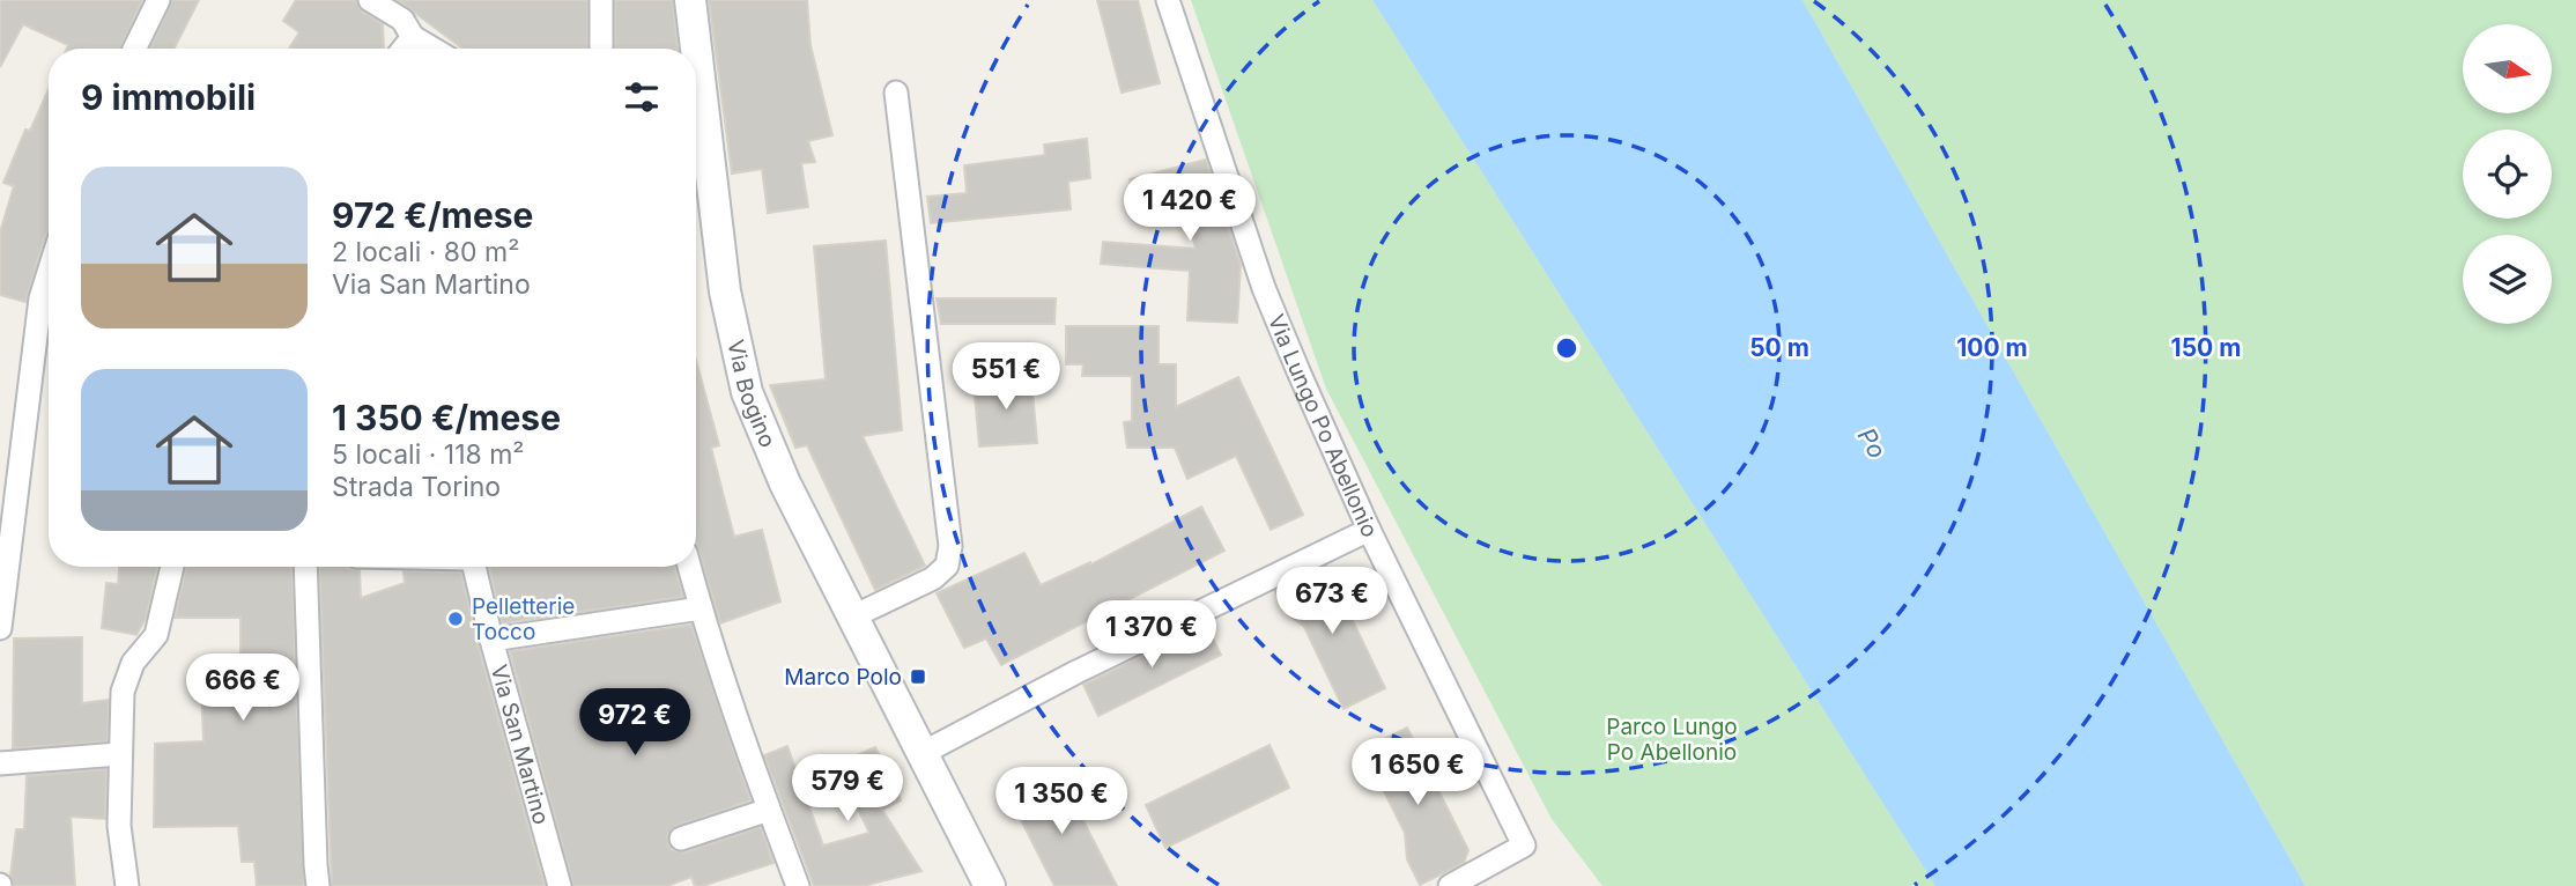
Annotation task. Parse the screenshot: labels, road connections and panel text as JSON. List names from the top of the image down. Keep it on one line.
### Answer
{"streets":{"main road":["Via Bogino"],"street":["Via Lungo Po Abellonio","Via San Martino"]},"water":["Po"],"parks":["Parco Lungo Po Abellonio"],"places":{"other":["Pelletterie Tocco"],"transit":["Marco Polo"]},"north":"right","page":{"heading":"9 immobili","list":[{"name":"972 €/mese","note":"2 locali · 80 m² · Via San Martino"},{"name":"1 350 €/mese","note":"5 locali · 118 m² · Strada Torino"}],"price":["1 420 €","551 €","673 €","1 370 €","666 €","972 €","1 650 €","579 €","1 350 €"]},"rings":["50 m","100 m","150 m"]}
